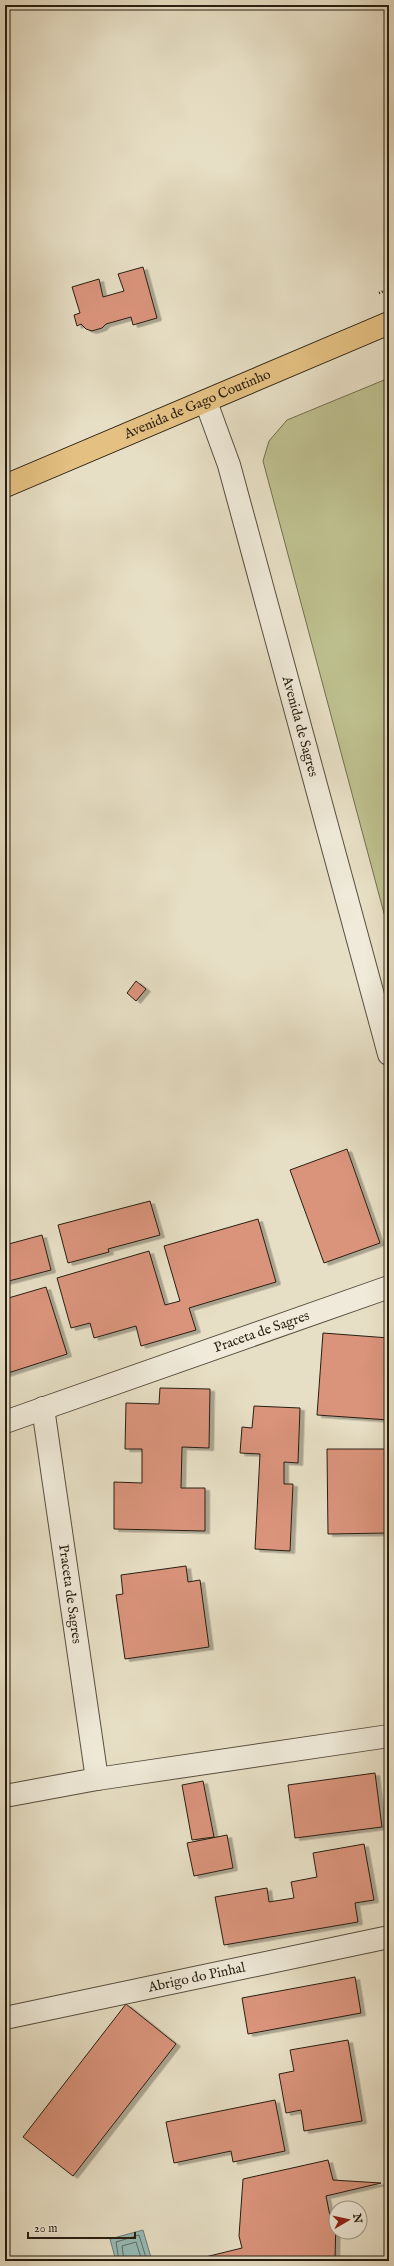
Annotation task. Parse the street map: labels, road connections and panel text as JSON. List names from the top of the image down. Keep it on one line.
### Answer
{"streets":{"main road":["Avenida de Gago Coutinho"],"street":["Avenida de Sagres","Praceta de Sagres","Abrigo do Pinhal"]},"crossings":[["Avenida de Gago Coutinho","Avenida de Sagres"]],"scale_bar":"20 m","north":"right"}
